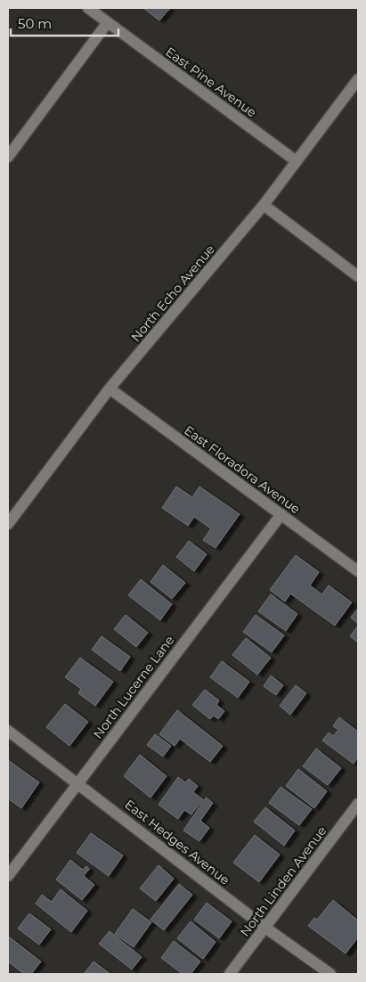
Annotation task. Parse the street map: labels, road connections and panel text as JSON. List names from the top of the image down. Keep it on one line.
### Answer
{"streets":{"street":["East Pine Avenue","North Echo Avenue","East Floradora Avenue","North Lucerne Lane","East Hedges Avenue","North Linden Avenue"]},"crossings":[["East Pine Avenue","North Echo Avenue"],["North Echo Avenue","East Floradora Avenue"],["East Floradora Avenue","North Lucerne Lane"],["North Lucerne Lane","East Hedges Avenue"],["East Hedges Avenue","North Linden Avenue"]],"scale_bar":"50 m"}
